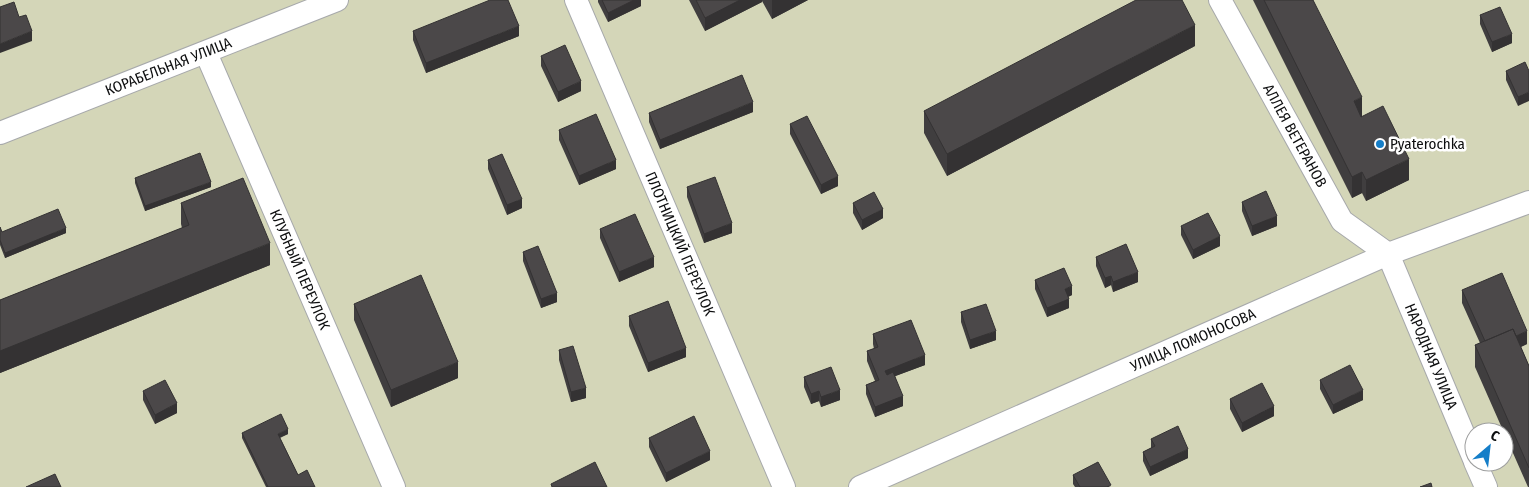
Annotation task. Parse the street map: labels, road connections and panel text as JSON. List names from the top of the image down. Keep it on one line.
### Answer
{"streets":{"street":["КОРАБЕЛЬНАЯ УЛИЦА","АЛЛЕЯ ВЕТЕРАНОВ","ПЛОТНИЦКИЙ ПЕРЕУЛОК","КЛУБНЫЙ ПЕРЕУЛОК","УЛИЦА ЛОМОНОСОВА","НАРОДНАЯ УЛИЦА"]},"crossings":[["КОРАБЕЛЬНАЯ УЛИЦА","КЛУБНЫЙ ПЕРЕУЛОК"],["АЛЛЕЯ ВЕТЕРАНОВ","УЛИЦА ЛОМОНОСОВА"],["АЛЛЕЯ ВЕТЕРАНОВ","НАРОДНАЯ УЛИЦА"],["УЛИЦА ЛОМОНОСОВА","НАРОДНАЯ УЛИЦА"]],"places":["Pyaterochka"],"north":"top right"}
